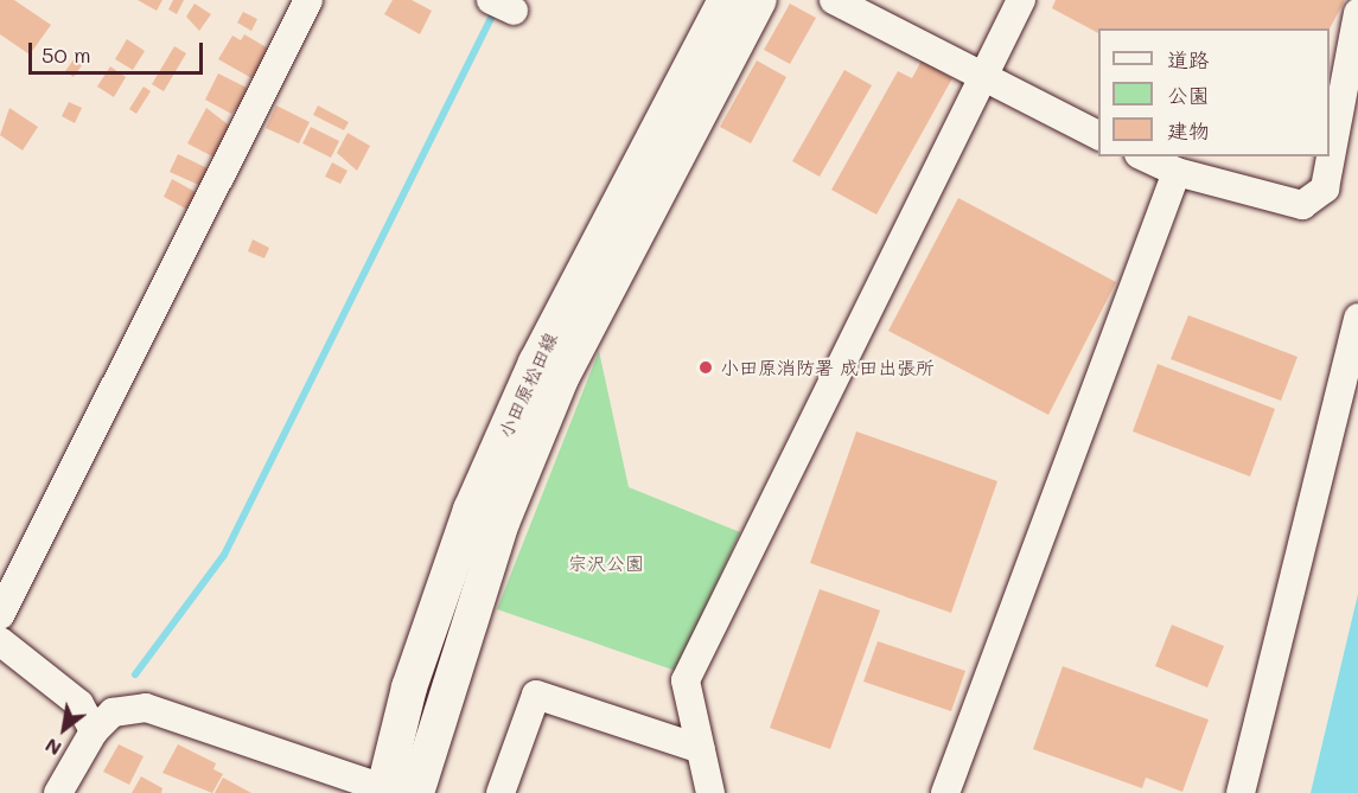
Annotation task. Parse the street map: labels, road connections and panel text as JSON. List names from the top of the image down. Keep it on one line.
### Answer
{"streets":{"main road":["小田原松田線"]},"parks":["宗沢公園"],"places":["小田原消防署 成田出張所"],"legend":["道路","公園","建物"],"scale_bar":"50 m","north":"bottom left"}
